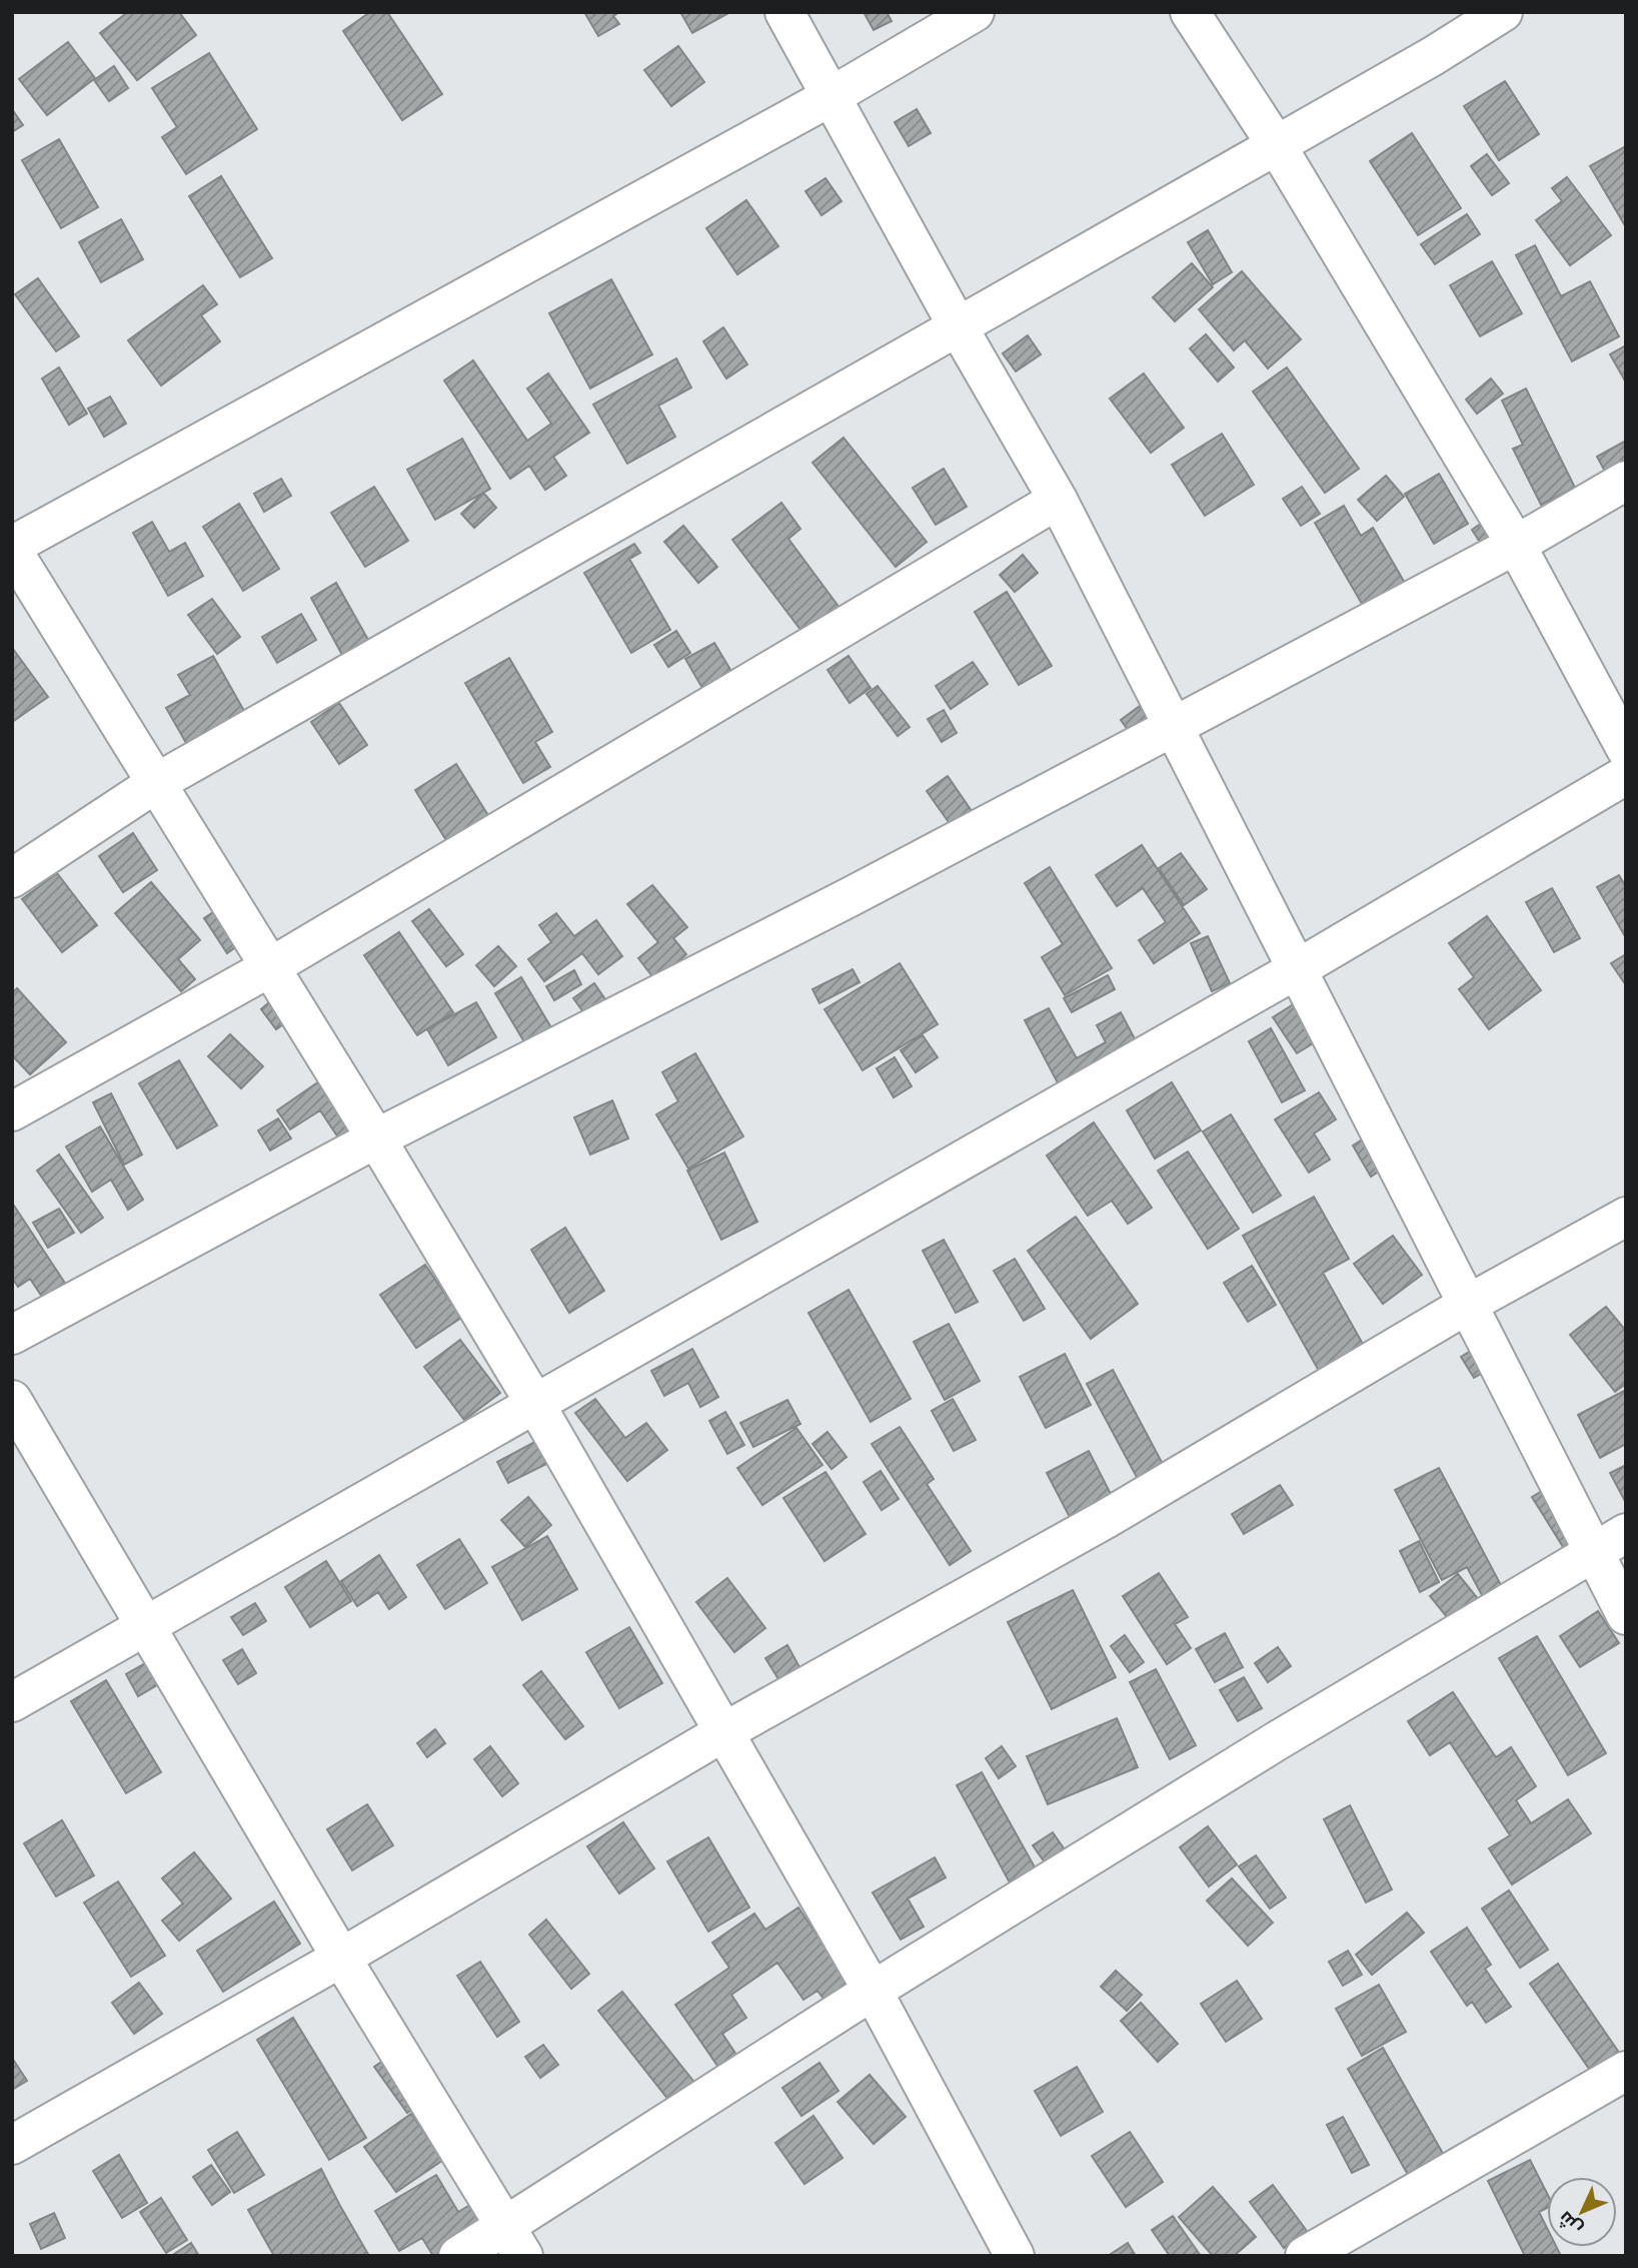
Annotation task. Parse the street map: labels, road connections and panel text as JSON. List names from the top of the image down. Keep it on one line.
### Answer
{"north":"bottom left"}
